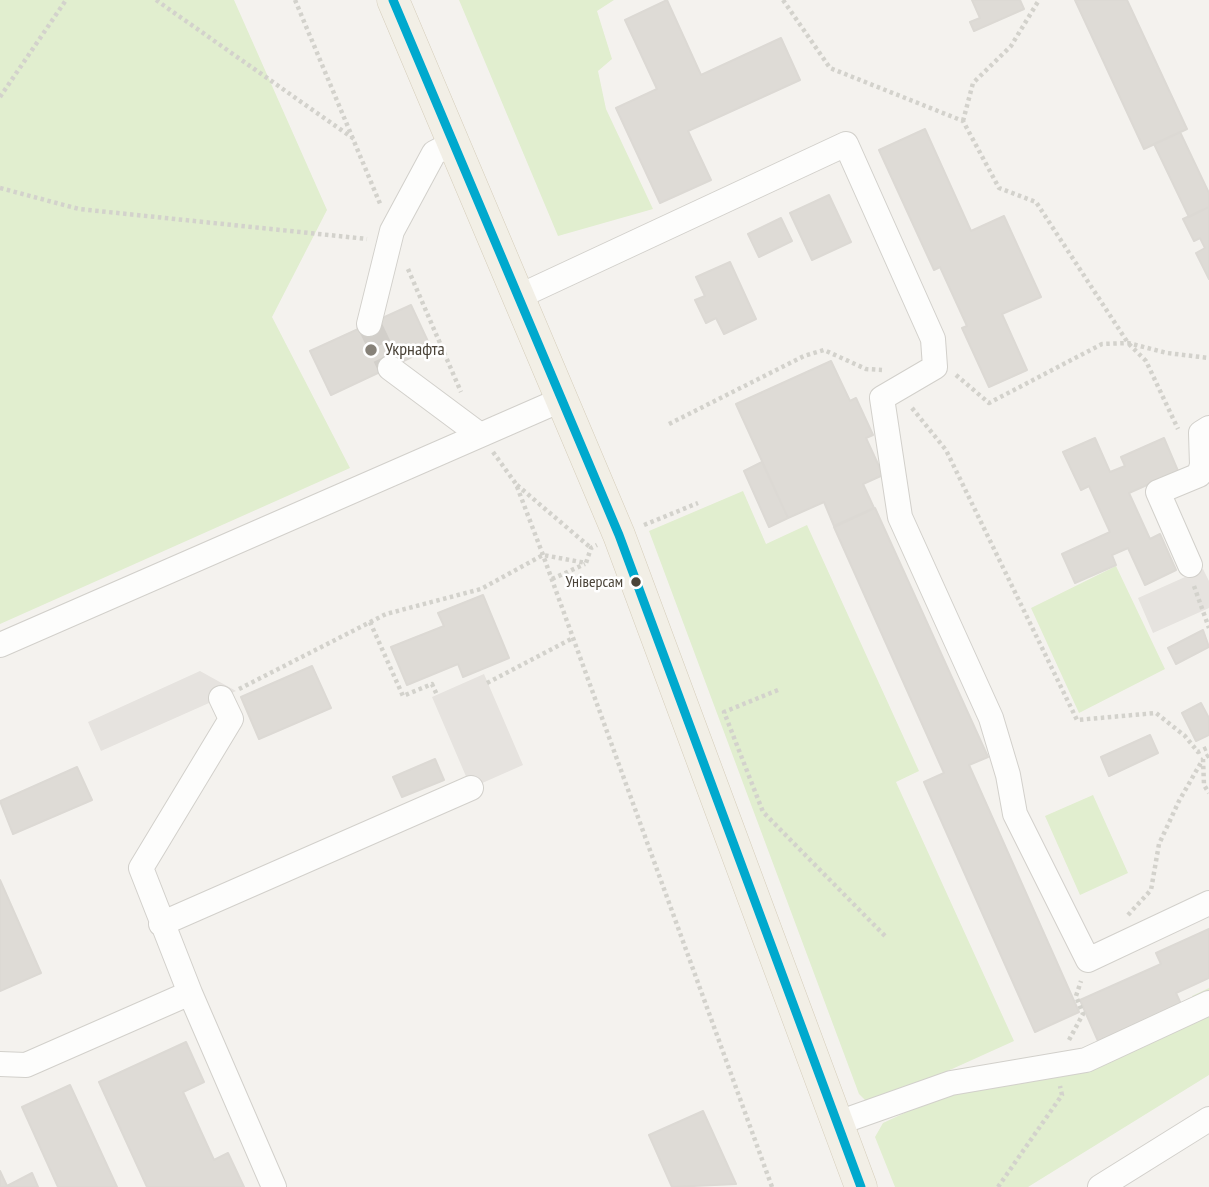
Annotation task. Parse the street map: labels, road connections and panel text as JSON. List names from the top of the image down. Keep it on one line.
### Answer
{"places":["Укрнафта","Універсам"]}
